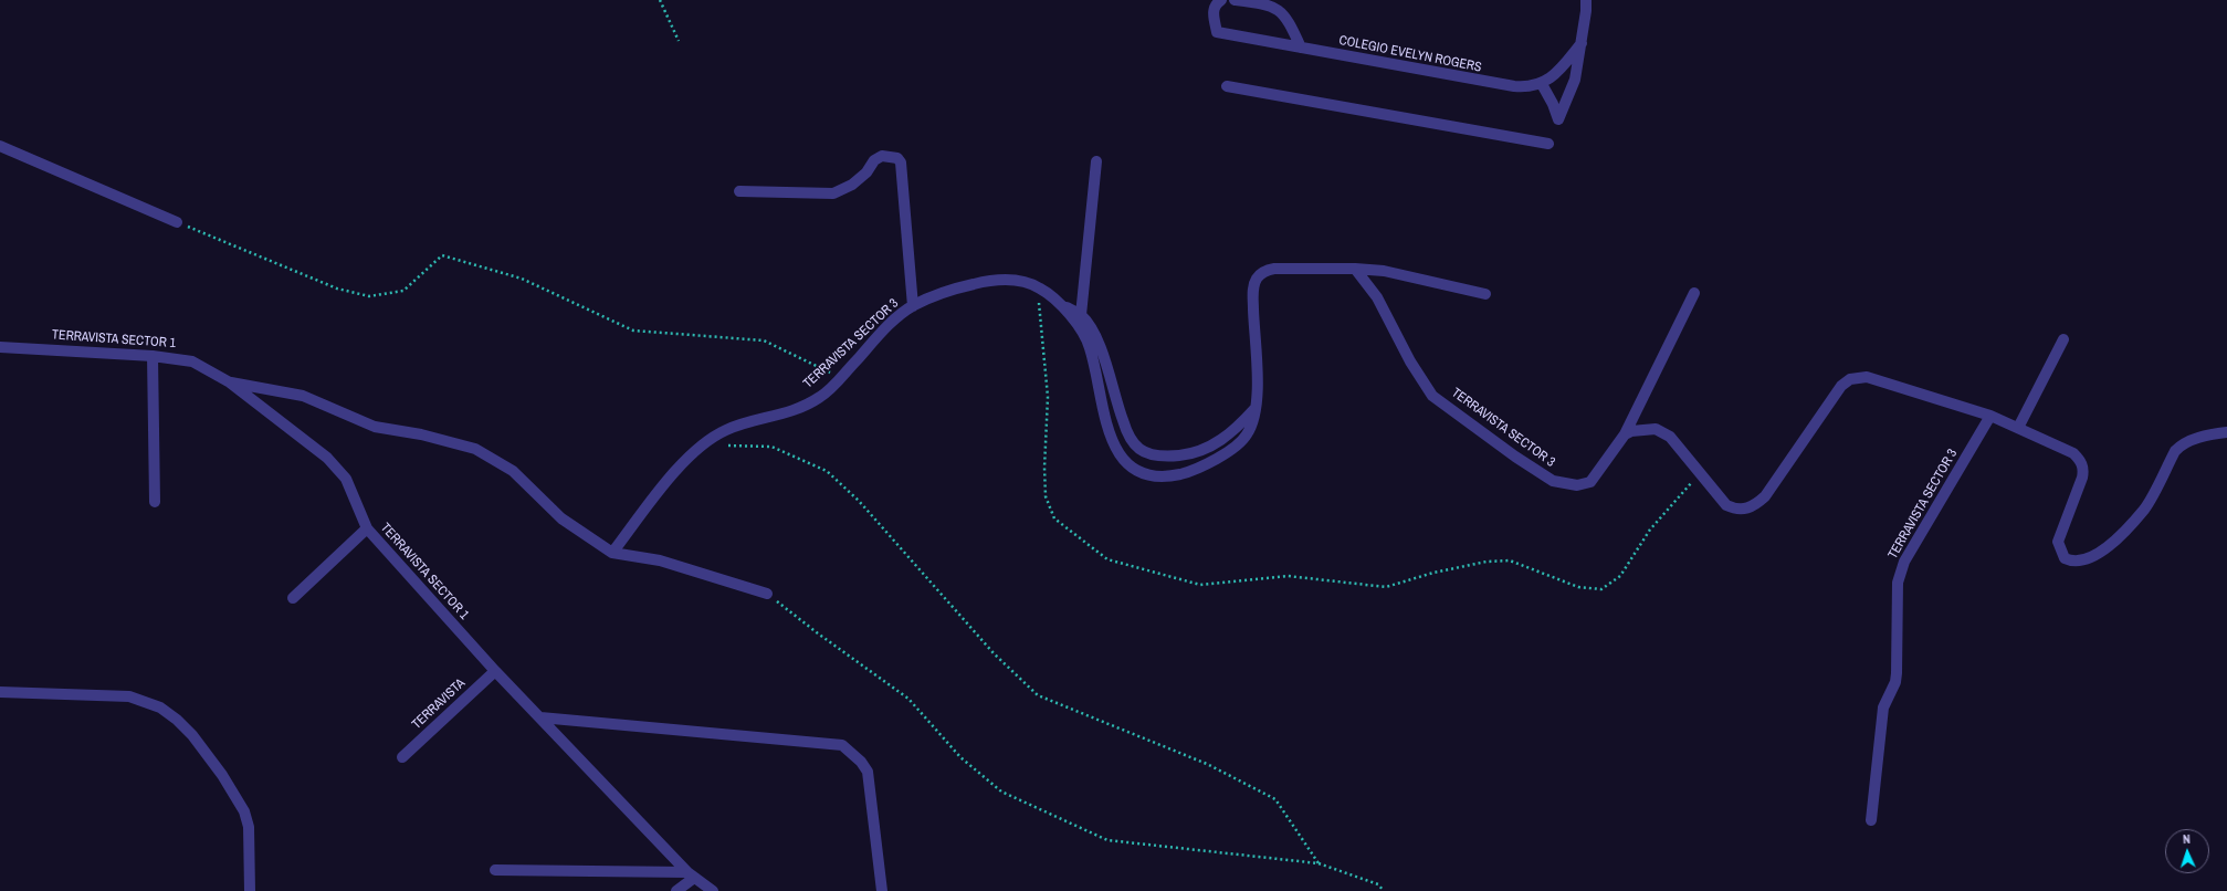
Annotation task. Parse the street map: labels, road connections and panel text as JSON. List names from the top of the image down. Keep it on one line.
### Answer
{"streets":{"street":["COLEGIO EVELYN ROGERS","TERRAVISTA SECTOR 1","TERRAVISTA SECTOR 3","TERRAVISTA"]},"crossings":[["TERRAVISTA SECTOR 1","TERRAVISTA"]],"north":"top"}
